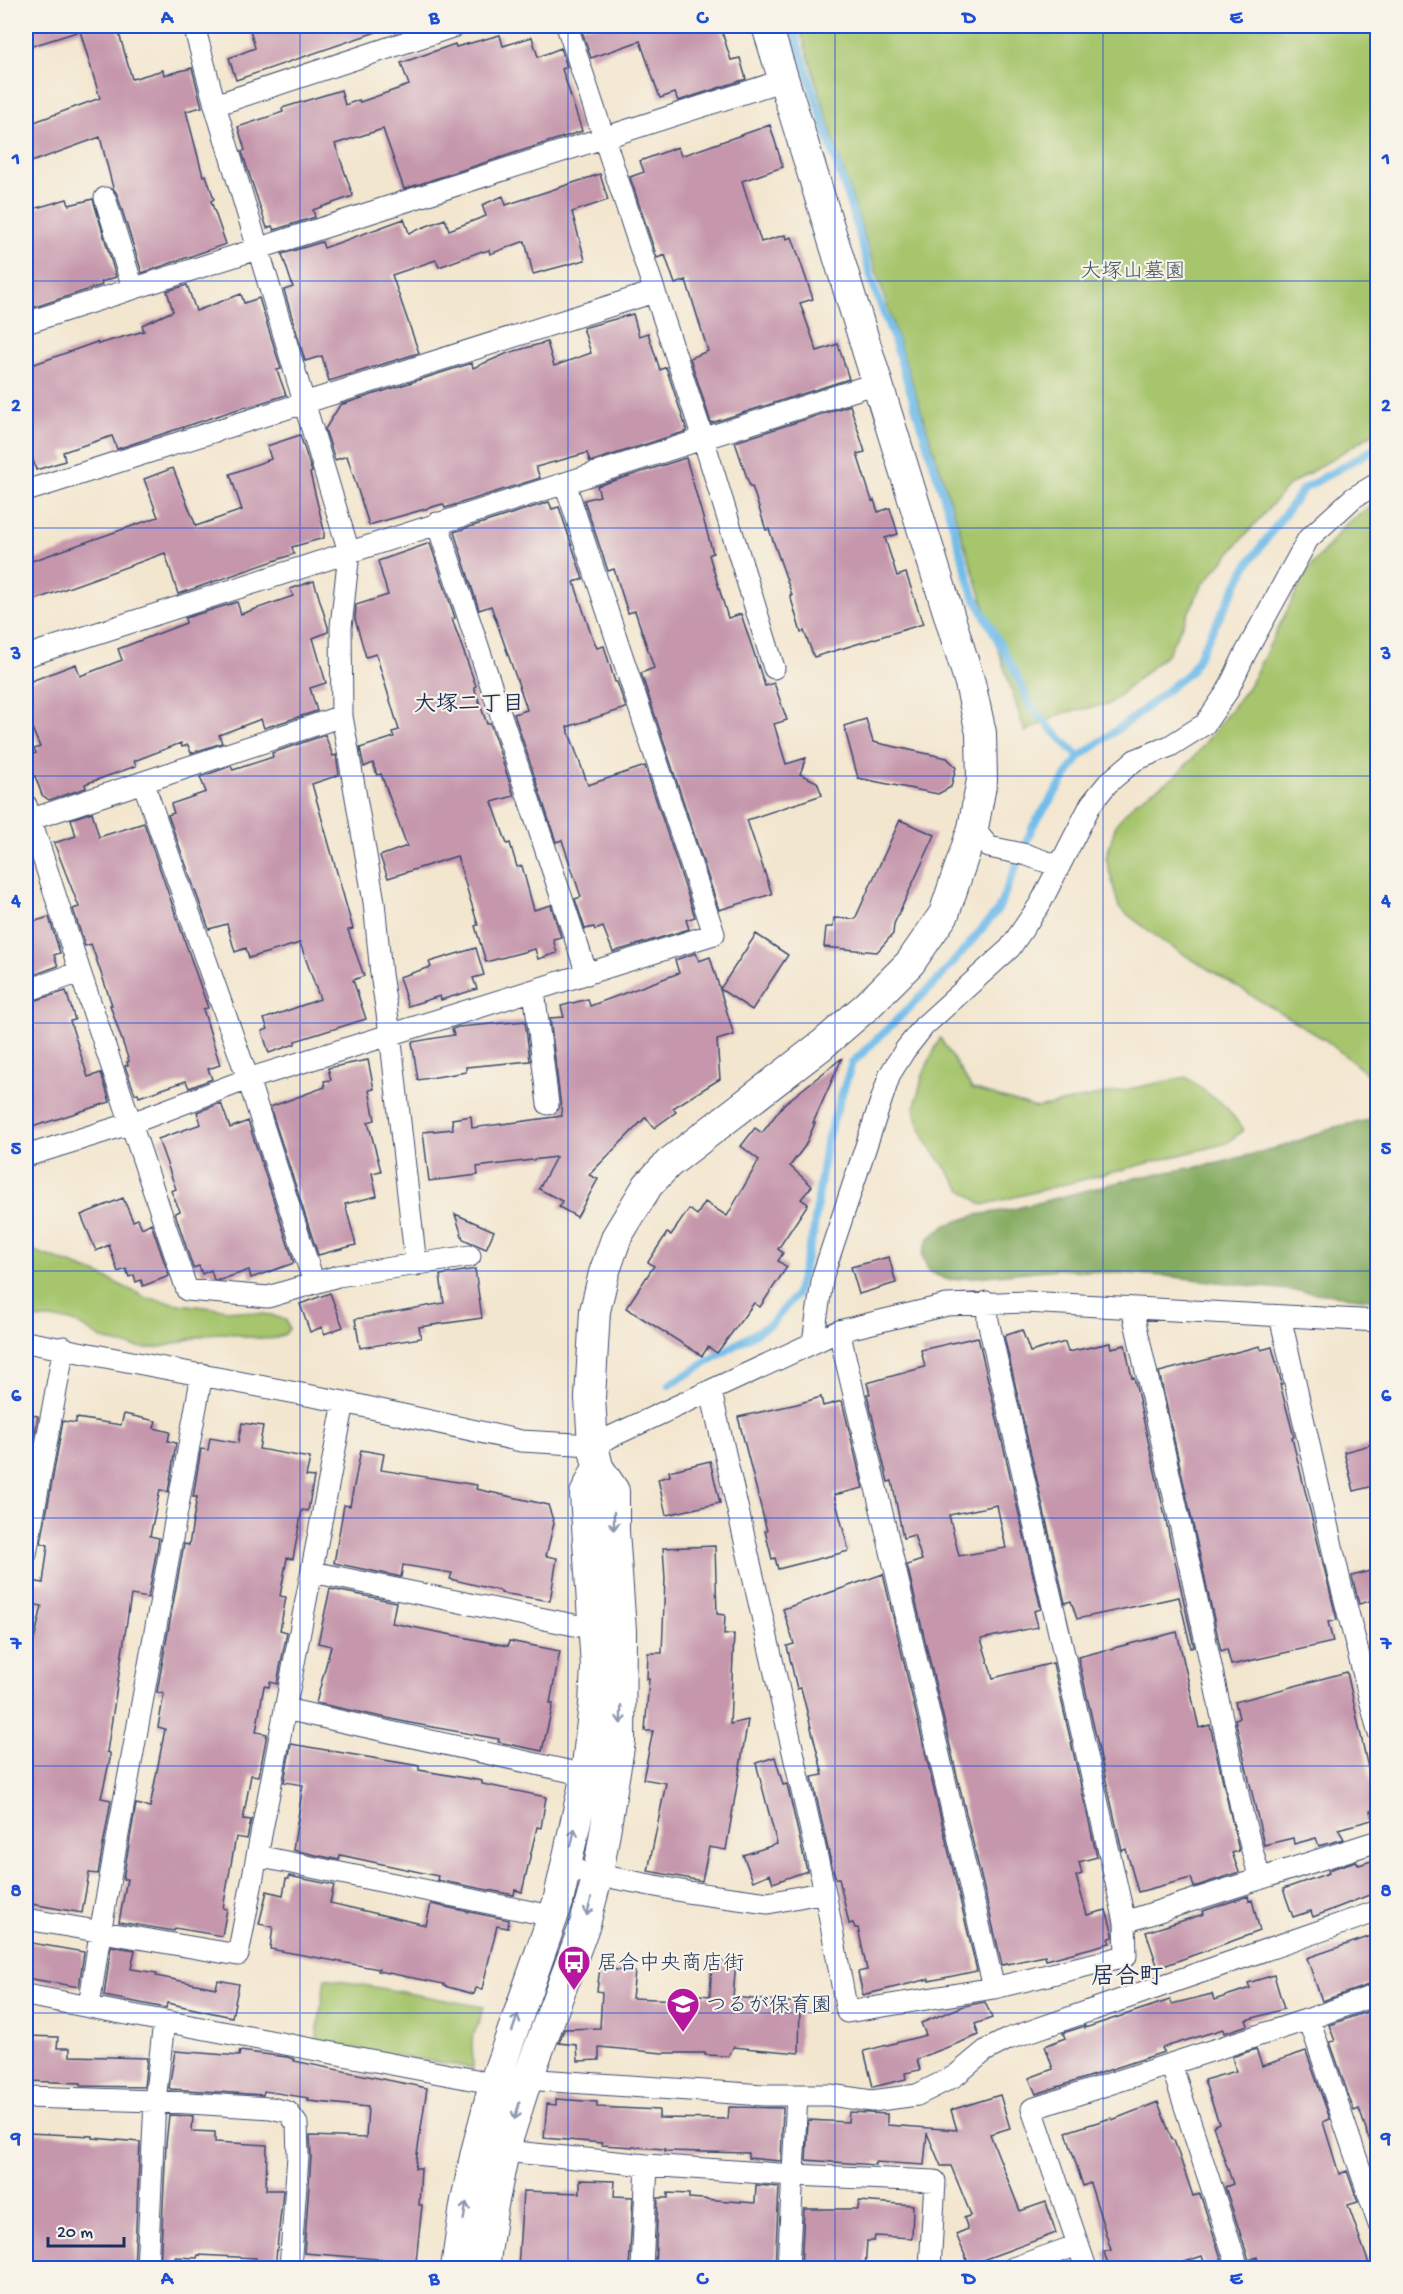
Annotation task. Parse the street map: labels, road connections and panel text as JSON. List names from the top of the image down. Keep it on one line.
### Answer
{"districts":["大塚二丁目","居合町"],"parks":["大塚山墓園"],"places":{"bus stop":["居合中央商店街"],"school or university":["つるが保育園"]},"scale_bar":"20 m","grid":{"columns":["A","B","C","D","E"],"rows":["1","2","3","4","5","6","7","8","9"]}}
